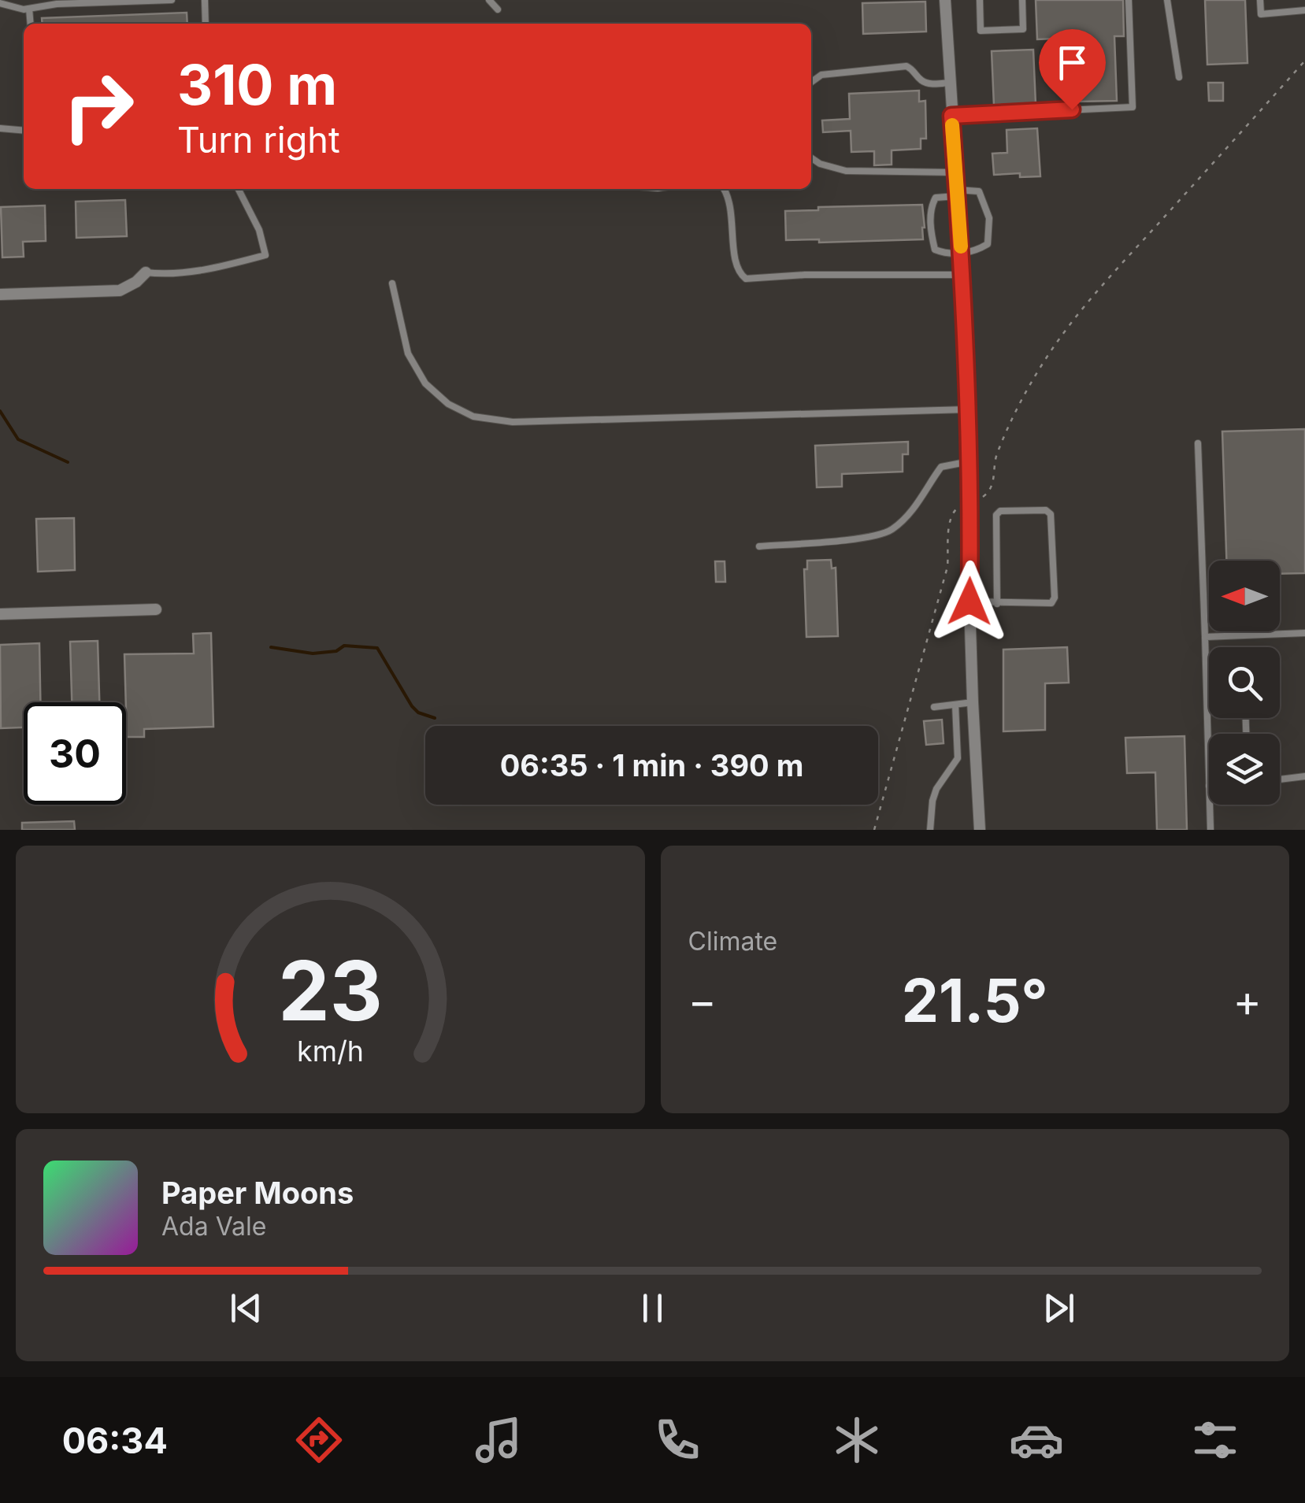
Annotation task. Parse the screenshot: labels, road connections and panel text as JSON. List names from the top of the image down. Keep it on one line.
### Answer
{"north":"left","page":{"turn":["310 m","Turn right"],"limit":"30","trip":"06:35 · 1 min · 390 m","tile":"Climate","heat":["−","21.5°","+"],"song":["Paper Moons","Ada Vale"],"tabs":"06:34","gauge":["23","km/h"]}}
